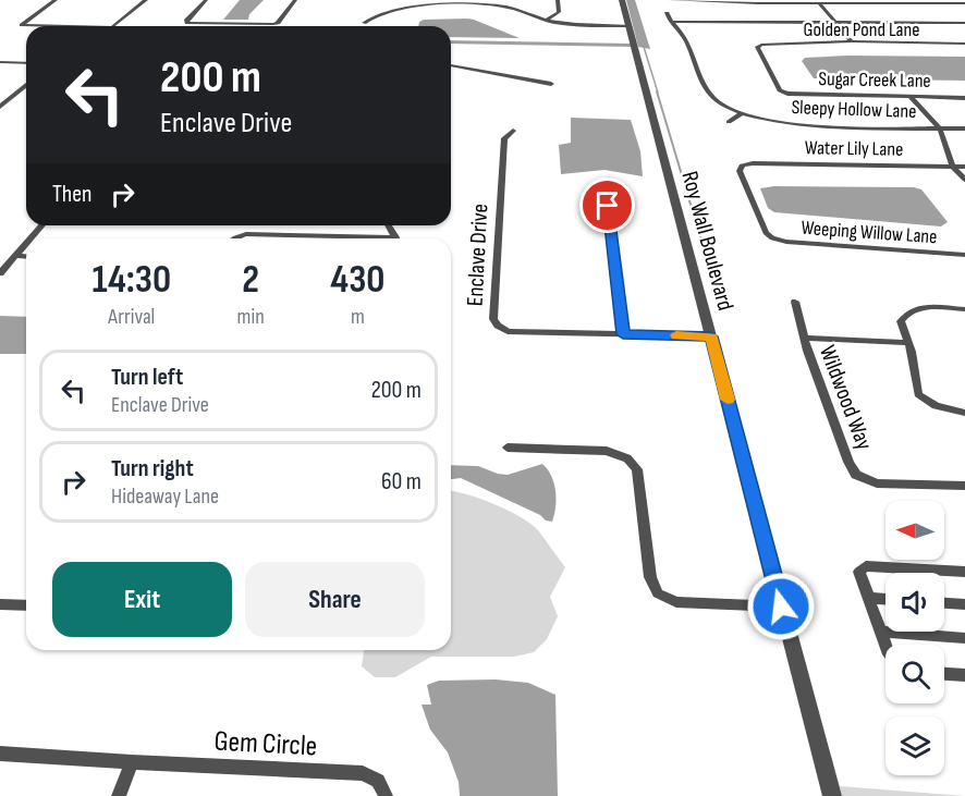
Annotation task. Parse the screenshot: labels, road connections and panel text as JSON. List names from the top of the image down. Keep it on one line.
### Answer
{"streets":{"street":["Golden Pond Lane","Sugar Creek Lane","Sleepy Hollow Lane","Water Lily Lane","Weeping Willow Lane","Roy Wall Boulevard","Enclave Drive","Wildwood Way","Gem Circle"]},"crossings":[["Golden Pond Lane","Sugar Creek Lane"],["Water Lily Lane","Weeping Willow Lane"],["Roy Wall Boulevard","Enclave Drive"]],"north":"left","page":{"turn":["200 m","Enclave Drive"],"then":"Then","eta":["14:30","Arrival","2","min","430","m"],"list":[{"name":"Turn left","note":"Enclave Drive","value":"200 m"},{"name":"Turn right","note":"Hideaway Lane","value":"60 m"}],"buttons":["Exit","Share"]}}
